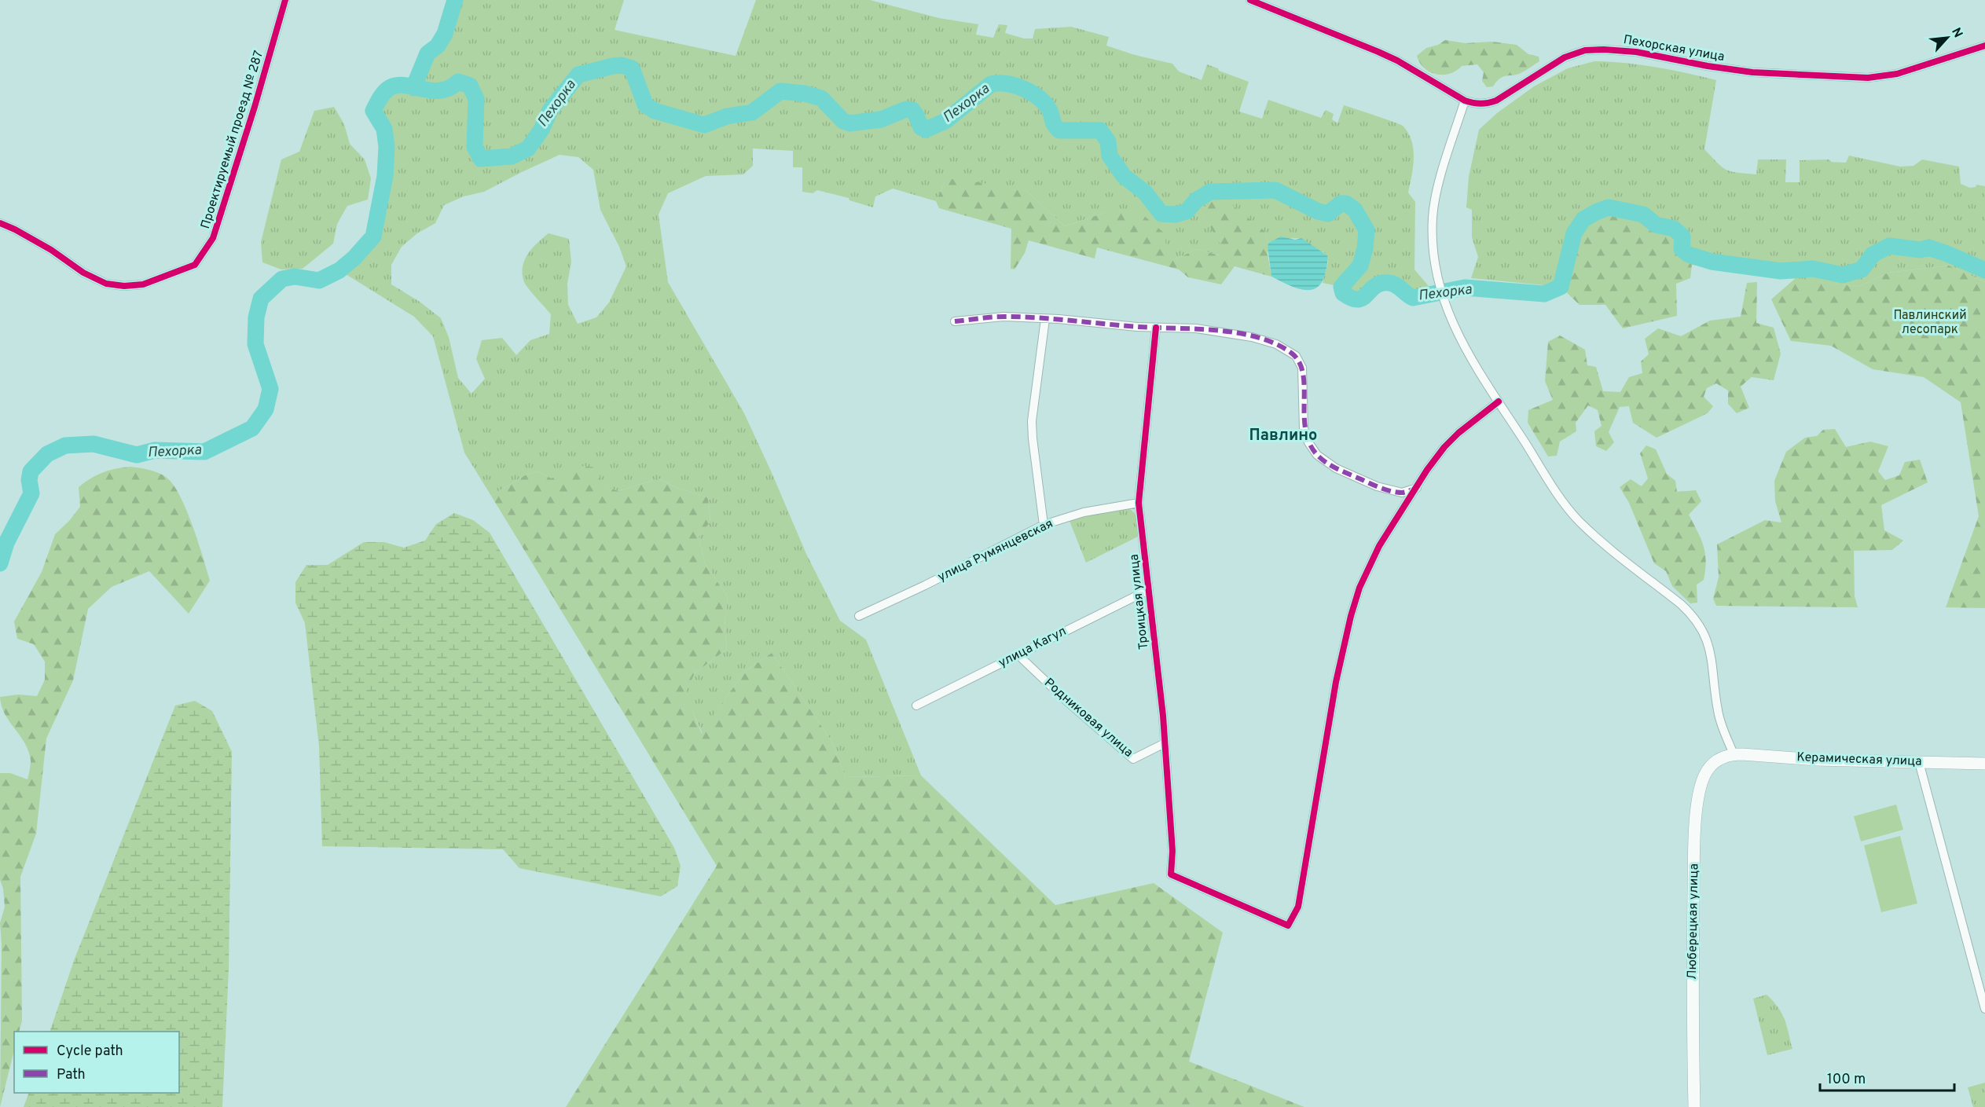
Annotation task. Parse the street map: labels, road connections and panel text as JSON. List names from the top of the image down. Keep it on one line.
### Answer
{"streets":{"main road":["Керамическая улица","Люберецкая улица"],"street":["Пехорская улица","Проектируемый проезд № 287","улица Румянцевская","Троицкая улица","улица Кагул","Родниковая улица"]},"crossings":[["улица Румянцевская","Троицкая улица"],["Троицкая улица","улица Кагул"],["Троицкая улица","Родниковая улица"],["улица Кагул","Родниковая улица"],["Керамическая улица","Люберецкая улица"]],"districts":["Павлино"],"water":["Пехорка"],"parks":["Павлинский лесопарк"],"legend":["Cycle path","Path"],"scale_bar":"100 m","north":"top right"}
